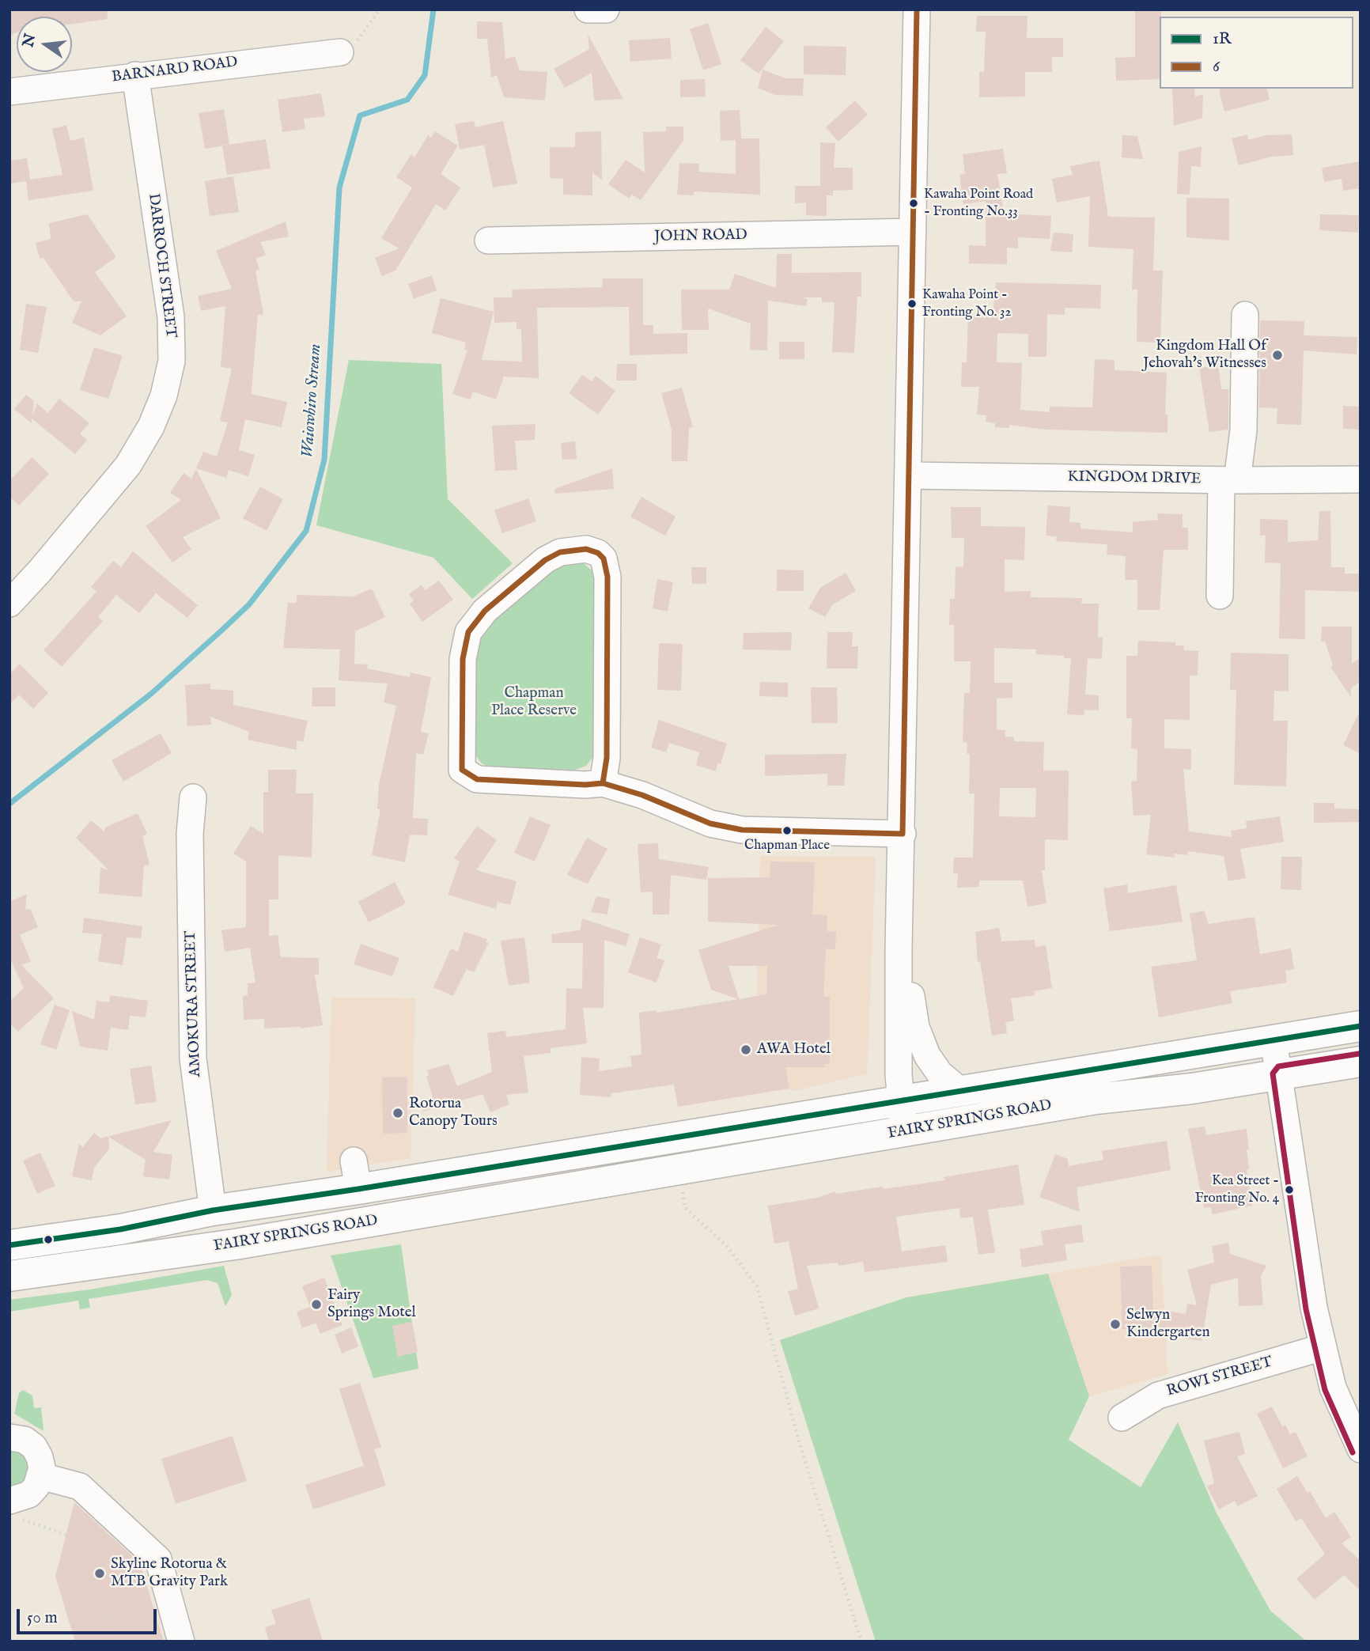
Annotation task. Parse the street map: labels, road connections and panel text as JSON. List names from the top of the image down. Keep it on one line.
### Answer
{"streets":{"highway":["FAIRY SPRINGS ROAD"],"street":["BARNARD ROAD","JOHN ROAD","DARROCH STREET","KINGDOM DRIVE","AMOKURA STREET","ROWI STREET"]},"crossings":[["BARNARD ROAD","DARROCH STREET"],["AMOKURA STREET","FAIRY SPRINGS ROAD"]],"water":["Waiowhiro Stream"],"parks":["Chapman Place Reserve"],"places":["Kawaha Point Road - Fronting No.33","Kawaha Point - Fronting No. 32","Kingdom Hall Of Jehovah's Witnesses","Chapman Place","AWA Hotel","Rotorua Canopy Tours","Kea Street - Fronting No. 4","Fairy Springs Motel","Selwyn Kindergarten","Skyline Rotorua & MTB Gravity Park"],"lines":["transit line 6","transit line 1R"],"legend":["1R","6"],"scale_bar":"50 m","north":"left"}
